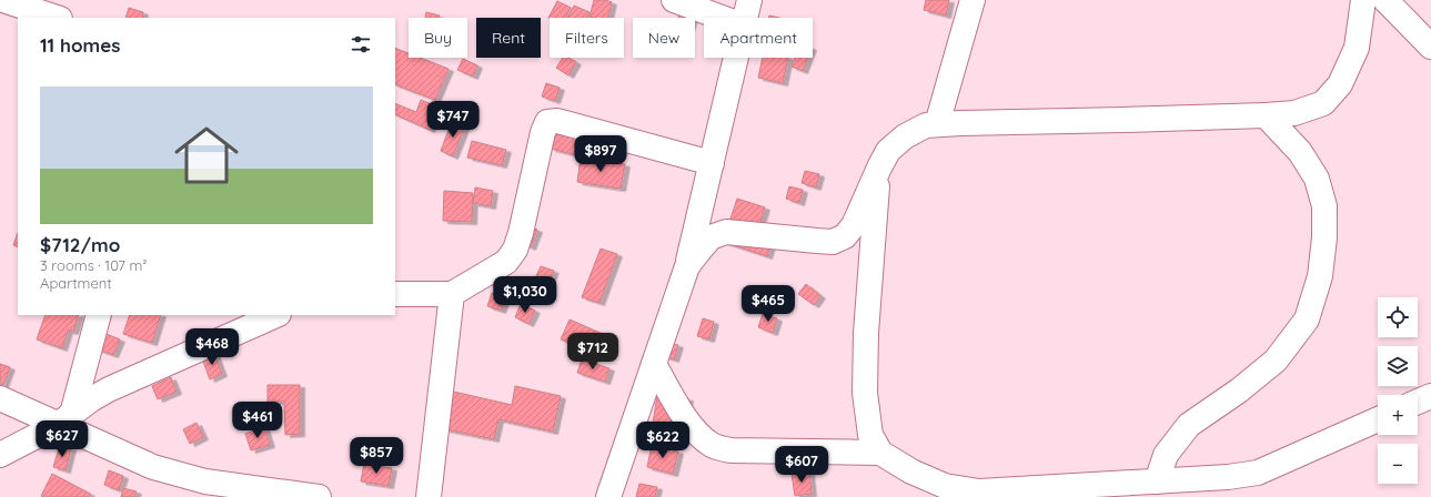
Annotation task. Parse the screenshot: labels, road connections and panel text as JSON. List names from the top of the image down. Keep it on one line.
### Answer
{"page":{"chip":["Buy","Rent","Filters","New","Apartment"],"heading":"11 homes","list":[{"name":"$712/mo","note":"3 rooms · 107 m² · Apartment"}],"price":["$747","$897","$1,030","$465","$468","$712","$461","$627","$622","$857","$607"],"map_buttons":["+","−"]}}
